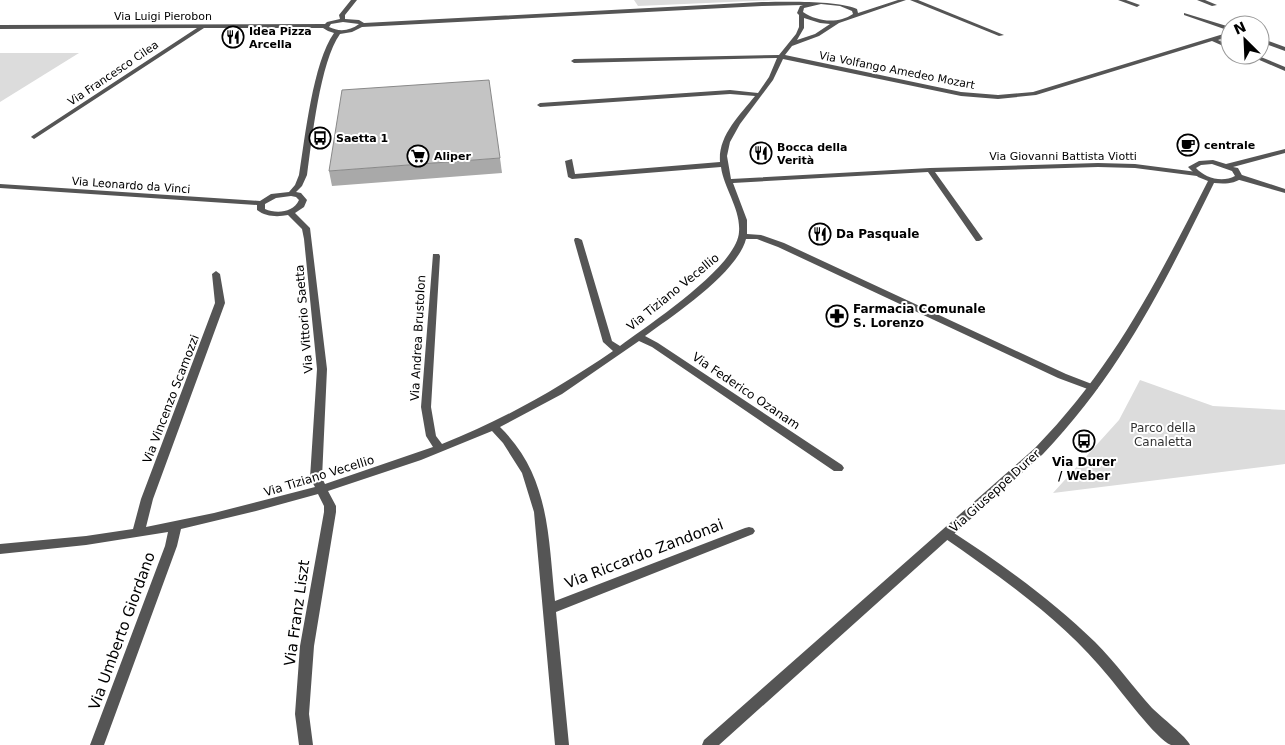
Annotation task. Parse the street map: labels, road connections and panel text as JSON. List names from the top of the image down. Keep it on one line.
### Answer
{"streets":{"street":["Via Luigi Pierobon","Via Volfango Amedeo Mozart","Via Francesco Cilea","Via Giovanni Battista Viotti","Via Leonardo da Vinci","Via Tiziano Vecellio","Via Vittorio Saetta","Via Andrea Brustolon","Via Federico Ozanam","Via Vincenzo Scamozzi","Via Giuseppe Durer","Via Riccardo Zandonai","Via Franz Liszt","Via Umberto Giordano"]},"crossings":[["Via Luigi Pierobon","Via Francesco Cilea"],["Via Giovanni Battista Viotti","Via Giuseppe Durer"],["Via Tiziano Vecellio","Via Vittorio Saetta"],["Via Tiziano Vecellio","Via Andrea Brustolon"],["Via Tiziano Vecellio","Via Federico Ozanam"],["Via Tiziano Vecellio","Via Vincenzo Scamozzi"],["Via Tiziano Vecellio","Via Riccardo Zandonai"],["Via Tiziano Vecellio","Via Franz Liszt"],["Via Tiziano Vecellio","Via Umberto Giordano"],["Via Vittorio Saetta","Via Franz Liszt"]],"parks":["Parco della Canaletta"],"places":{"restaurant":["Idea Pizza Arcella","Bocca della Verità","Da Pasquale"],"bus stop":["Saetta 1","Via Durer / Weber"],"cafe":["centrale"],"supermarket":["Aliper"],"pharmacy":["Farmacia Comunale S. Lorenzo"]},"north":"top left"}
